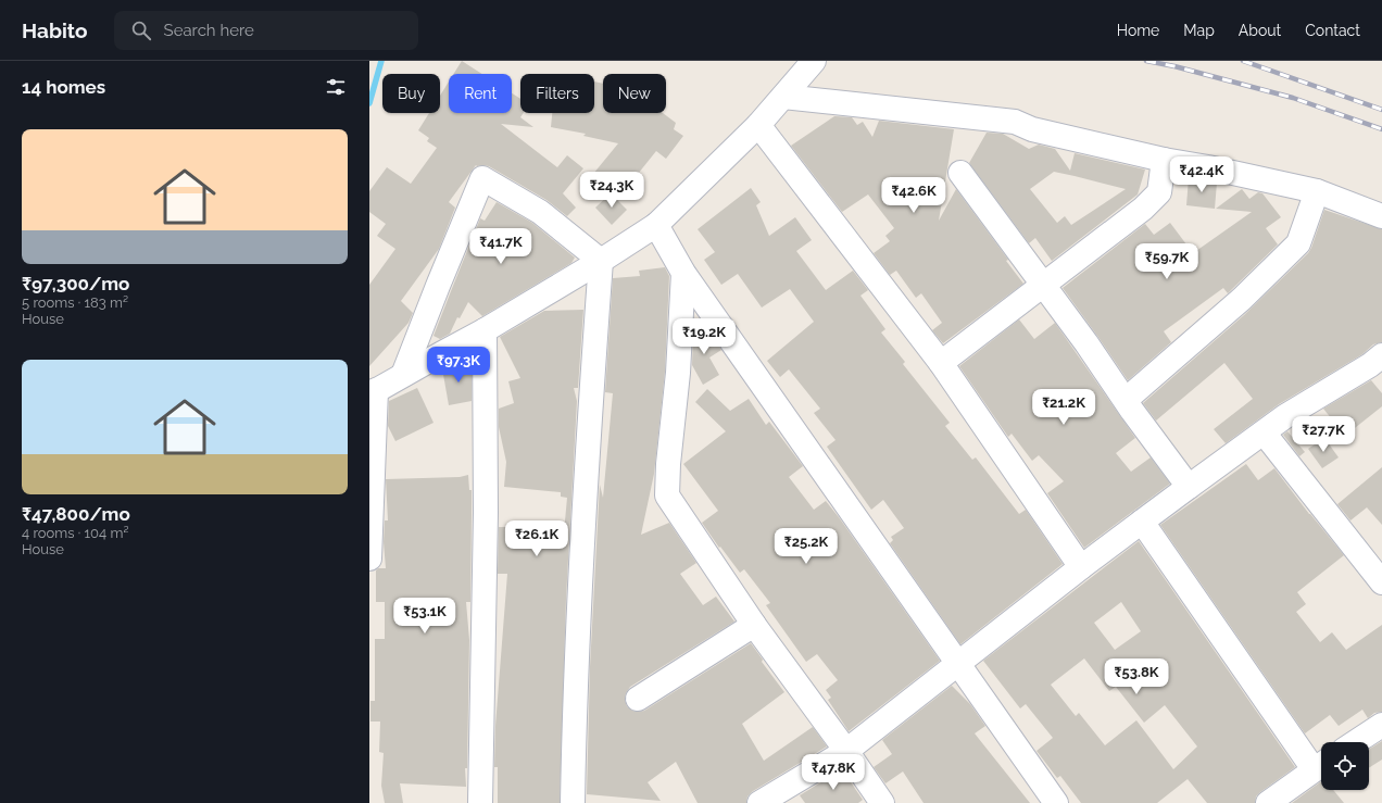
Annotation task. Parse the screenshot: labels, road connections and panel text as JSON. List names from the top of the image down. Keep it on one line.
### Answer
{"page":{"header":"Habito","search":"Search here","nav":["Home","Map","About","Contact"],"heading":"14 homes","chip":["Buy","Rent","Filters","New"],"list":[{"name":"₹97,300/mo","note":"5 rooms · 183 m² · House"},{"name":"₹47,800/mo","note":"4 rooms · 104 m² · House"}],"price":["₹42.4K","₹24.3K","₹42.6K","₹41.7K","₹59.7K","₹19.2K","₹97.3K","₹21.2K","₹27.7K","₹26.1K","₹25.2K","₹53.1K","₹53.8K","₹47.8K"]}}
